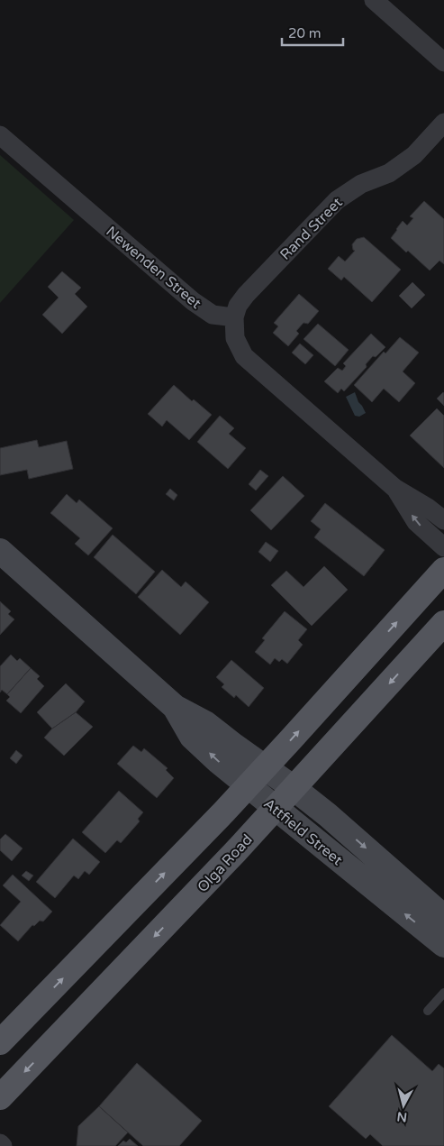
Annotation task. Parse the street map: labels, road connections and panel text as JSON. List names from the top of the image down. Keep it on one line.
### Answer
{"streets":{"main road":["Olga Road"],"street":["Rand Street","Newenden Street","Attfield Street"]},"crossings":[["Rand Street","Newenden Street"],["Attfield Street","Olga Road"]],"scale_bar":"20 m","north":"bottom"}
